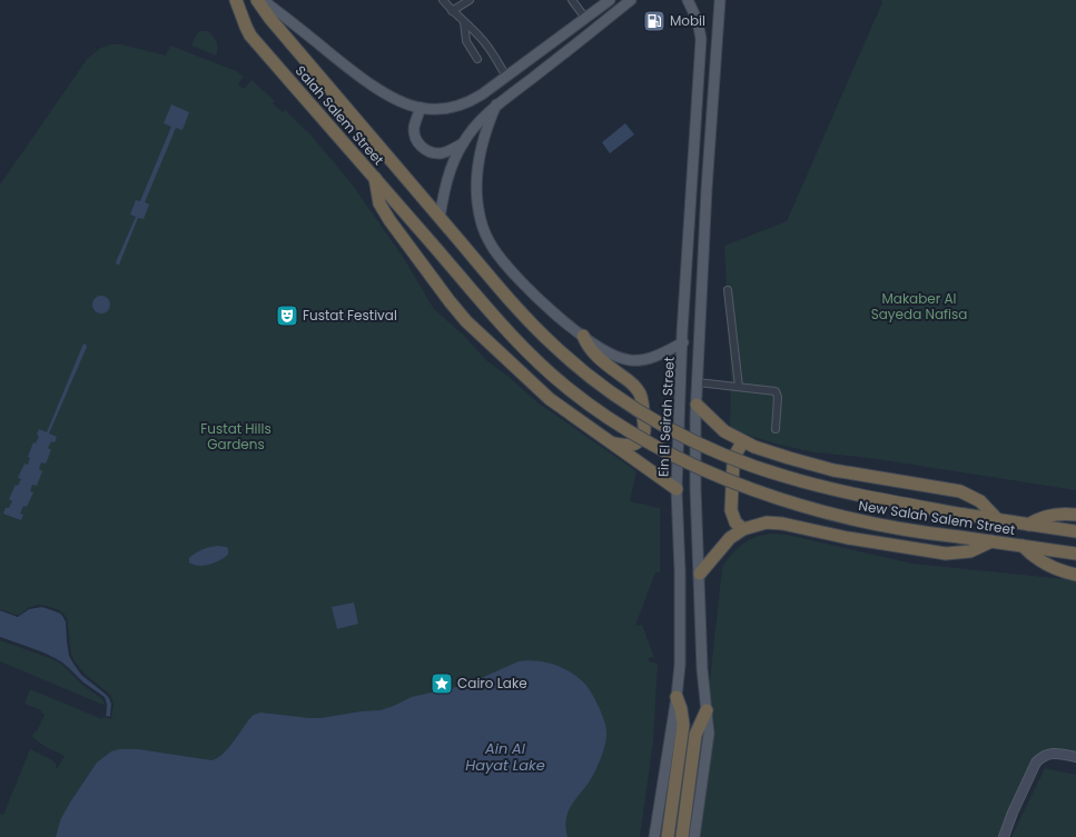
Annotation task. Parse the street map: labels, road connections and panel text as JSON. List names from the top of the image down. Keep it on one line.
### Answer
{"streets":{"highway":["Salah Salem Street","New Salah Salem Street"],"main road":["Ein El Seirah Street"]},"crossings":[["Salah Salem Street","New Salah Salem Street"]],"water":["Ain Al Hayat Lake"],"parks":["Makaber Al Sayeda Nafisa","Fustat Hills Gardens"],"places":{"fuel station":["Mobil"],"theatre":["Fustat Festival"],"place":["Cairo Lake"]}}
